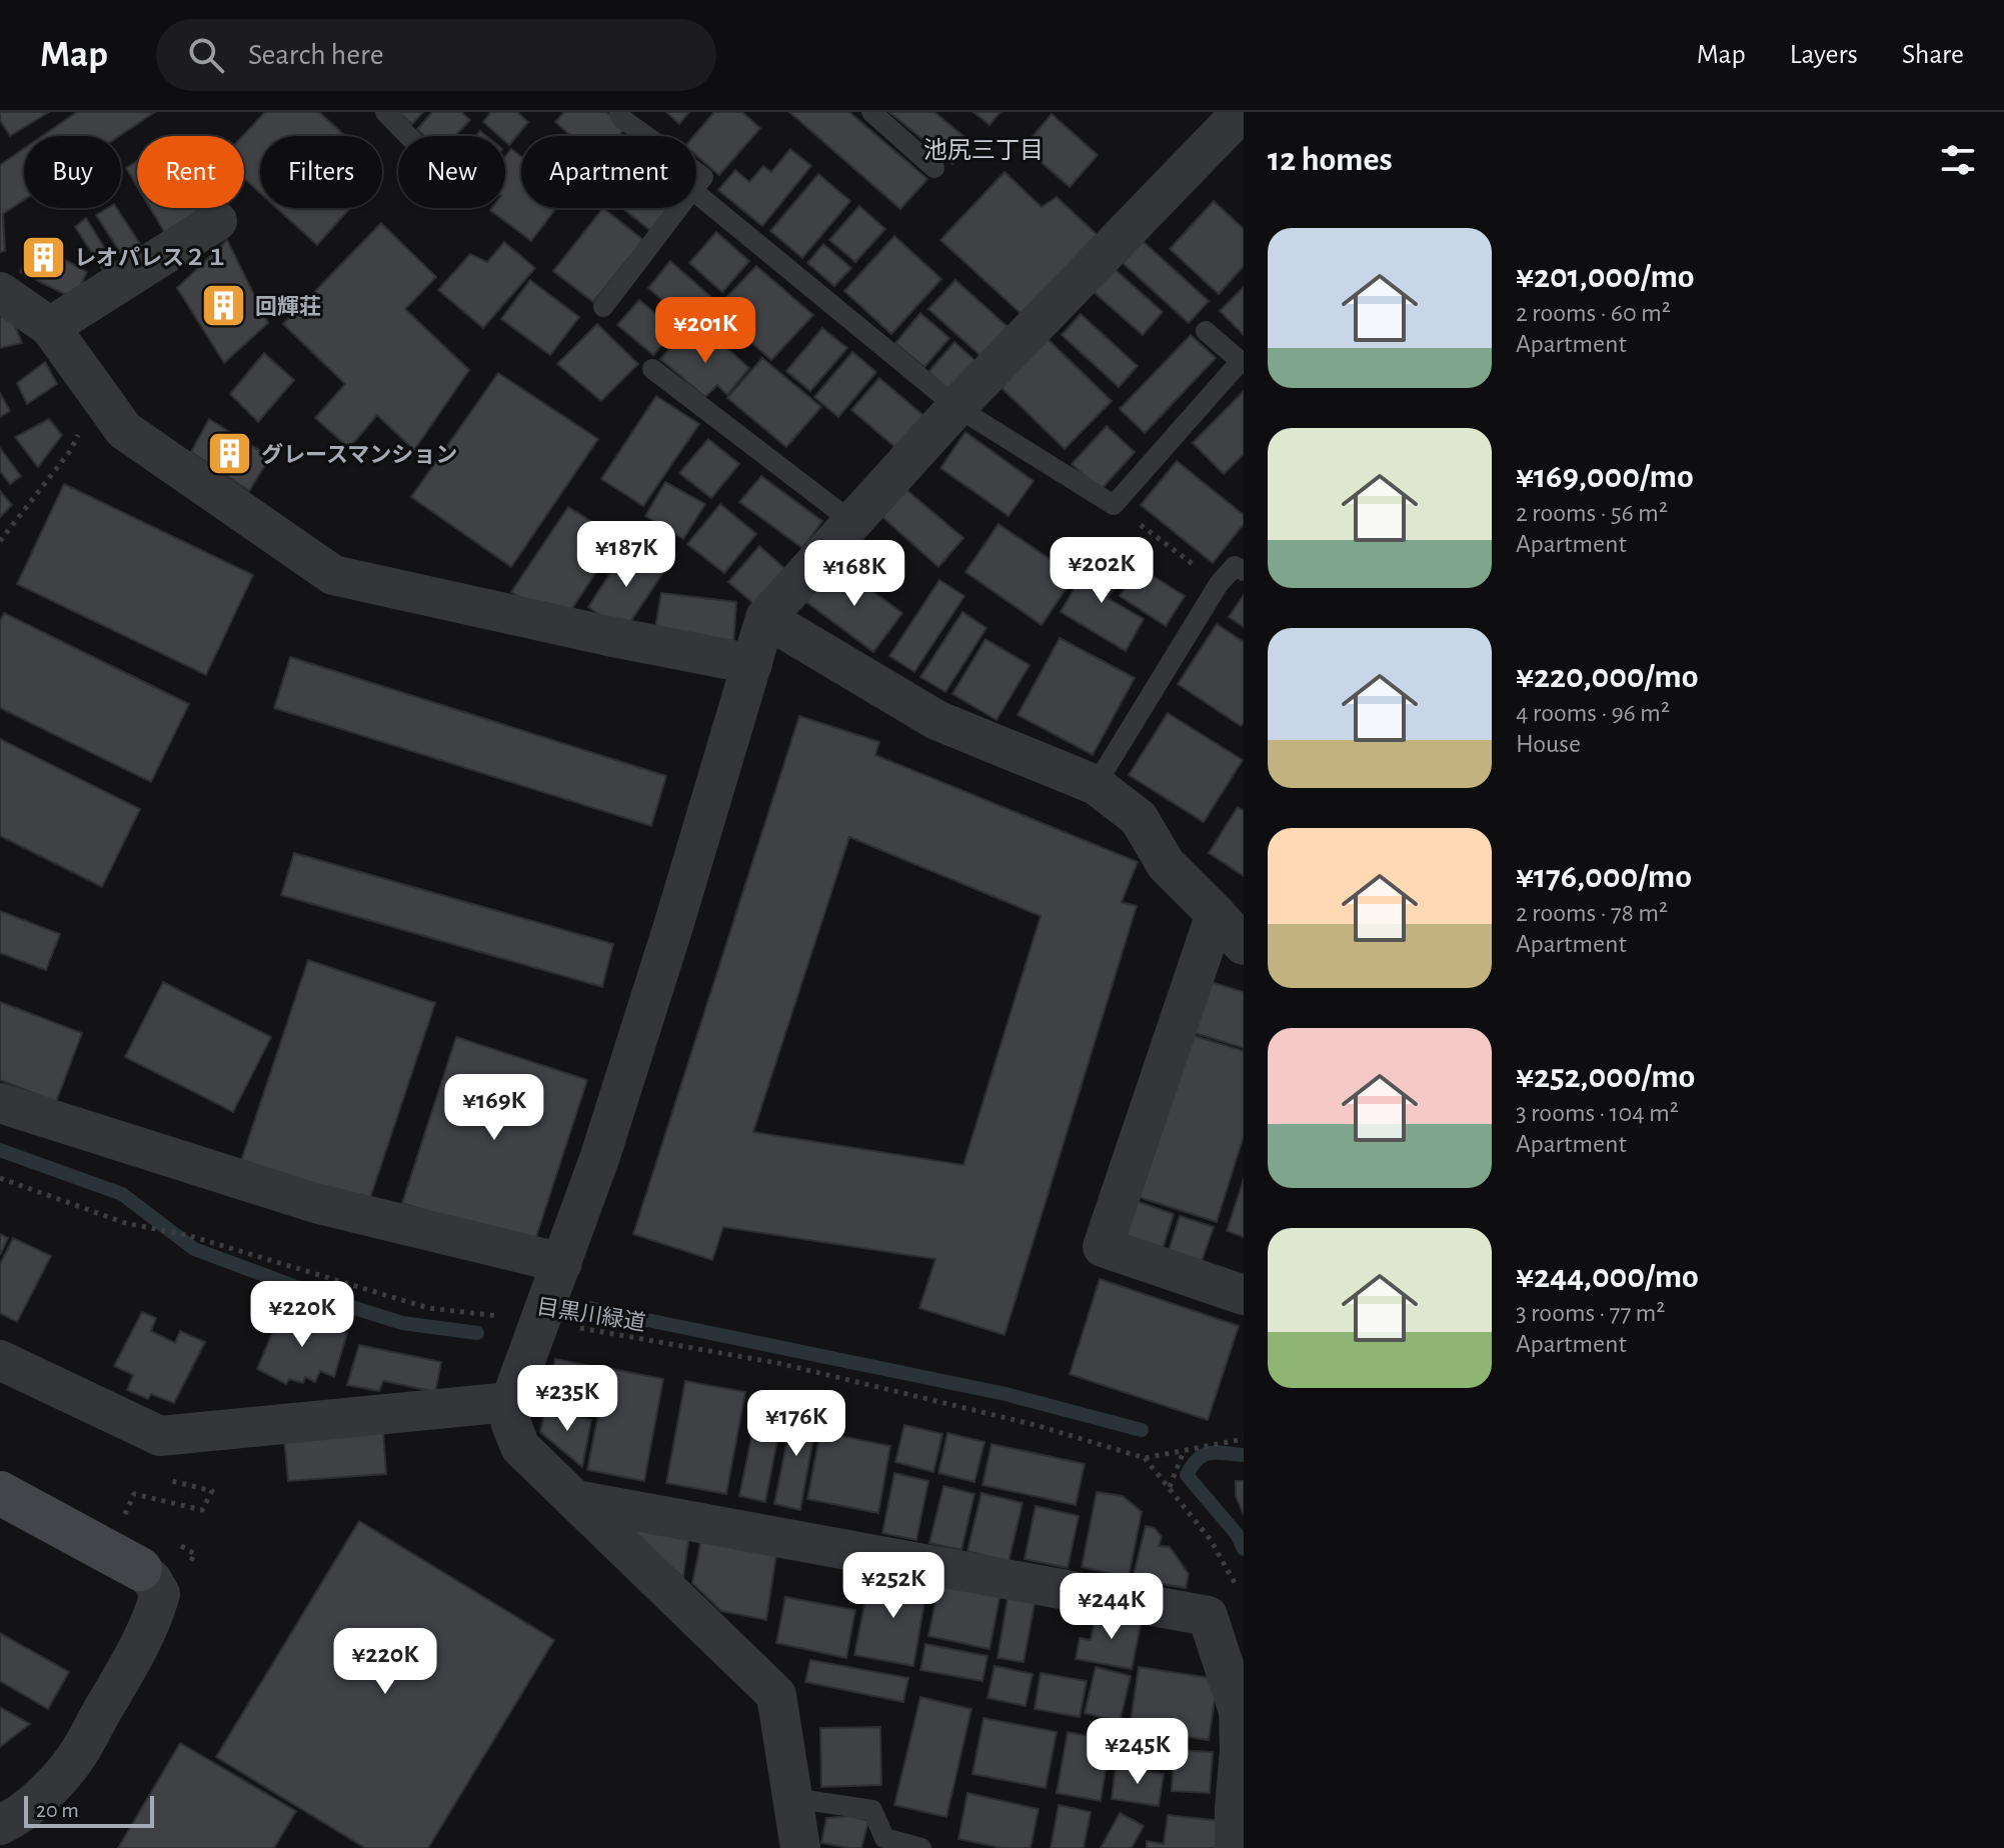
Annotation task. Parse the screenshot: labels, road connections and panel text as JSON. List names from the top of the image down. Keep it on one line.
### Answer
{"streets":{"path":["目黒川緑道"]},"districts":["池尻三丁目"],"places":{"building":["レオパレス２１","回輝荘","グレースマンション"]},"scale_bar":"20 m","page":{"header":"Map","search":"Search here","nav":["Map","Layers","Share"],"heading":"12 homes","chip":["Buy","Rent","Filters","New","Apartment"],"list":[{"name":"¥201,000/mo","note":"2 rooms · 60 m² · Apartment"},{"name":"¥169,000/mo","note":"2 rooms · 56 m² · Apartment"},{"name":"¥220,000/mo","note":"4 rooms · 96 m² · House"},{"name":"¥176,000/mo","note":"2 rooms · 78 m² · Apartment"},{"name":"¥252,000/mo","note":"3 rooms · 104 m² · Apartment"},{"name":"¥244,000/mo","note":"3 rooms · 77 m² · Apartment"}],"price":["¥201K","¥187K","¥202K","¥168K","¥169K","¥220K","¥235K","¥176K","¥252K","¥244K","¥220K","¥245K"],"scale":"20 m"}}
